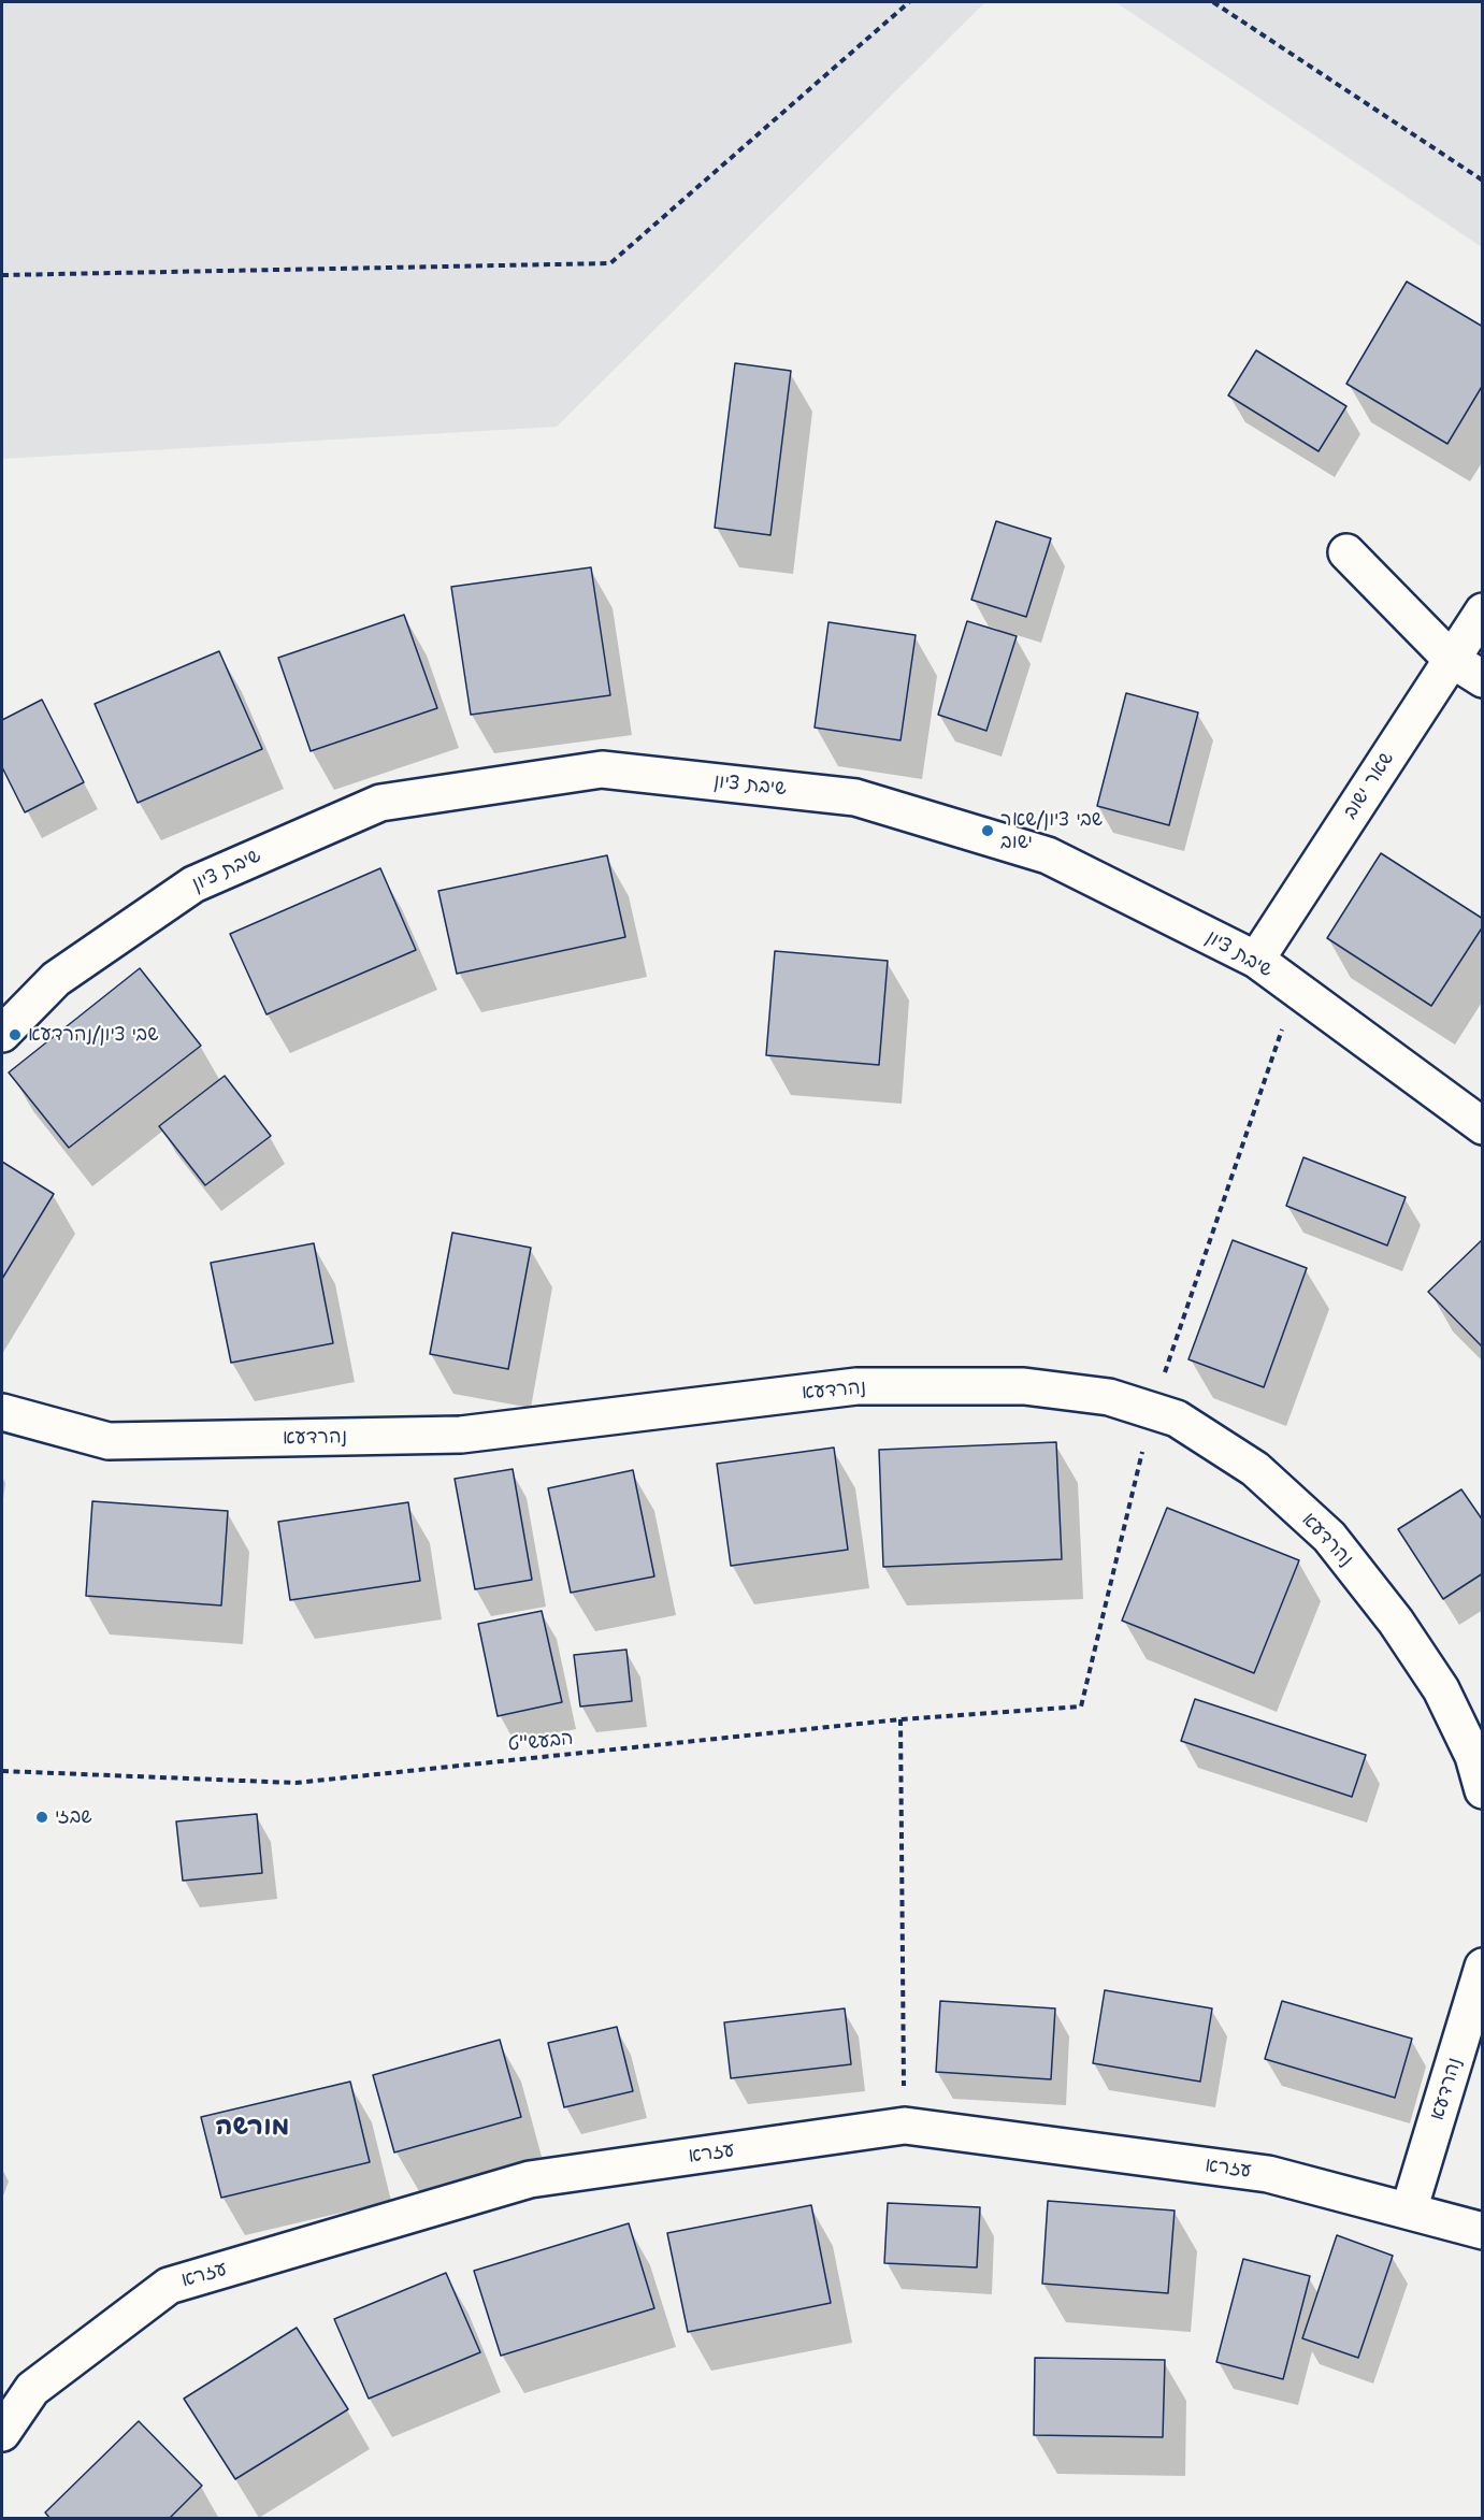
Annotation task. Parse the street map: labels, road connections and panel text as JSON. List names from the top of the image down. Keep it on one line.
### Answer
{"streets":{"street":["שיבת ציון","שאר ישוב","נהרדעא","עזרא"],"path":["הבעש\"ט"]},"crossings":[["שיבת ציון","שאר ישוב"],["נהרדעא","הבעש\"ט"],["נהרדעא","עזרא"]],"districts":["מורשה"],"places":["שבי ציון/שאר ישוב","שבי ציון/נהרדעא","שבזי"]}
